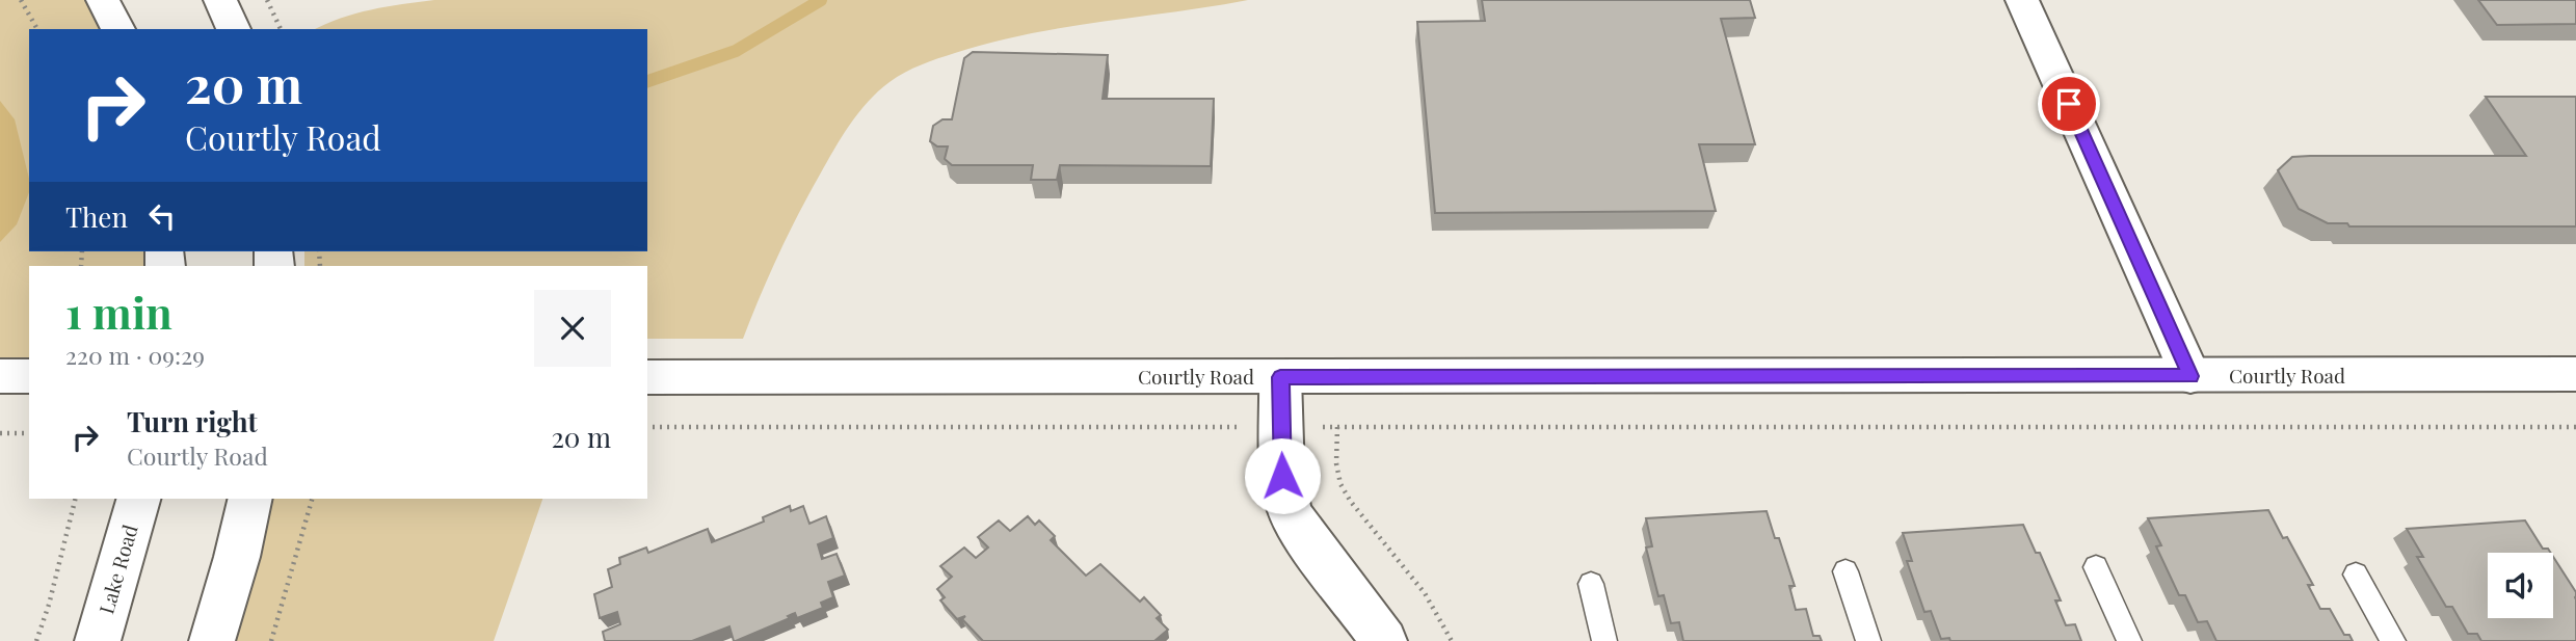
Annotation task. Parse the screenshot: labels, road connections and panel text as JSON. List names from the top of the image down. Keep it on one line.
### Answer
{"streets":{"street":["Courtly Road","Lake Road"]},"page":{"turn":["20 m","Courtly Road"],"then":"Then","heading":["1 min","220 m · 09:29"],"list":[{"name":"Turn right","note":"Courtly Road","value":"20 m"}]}}
